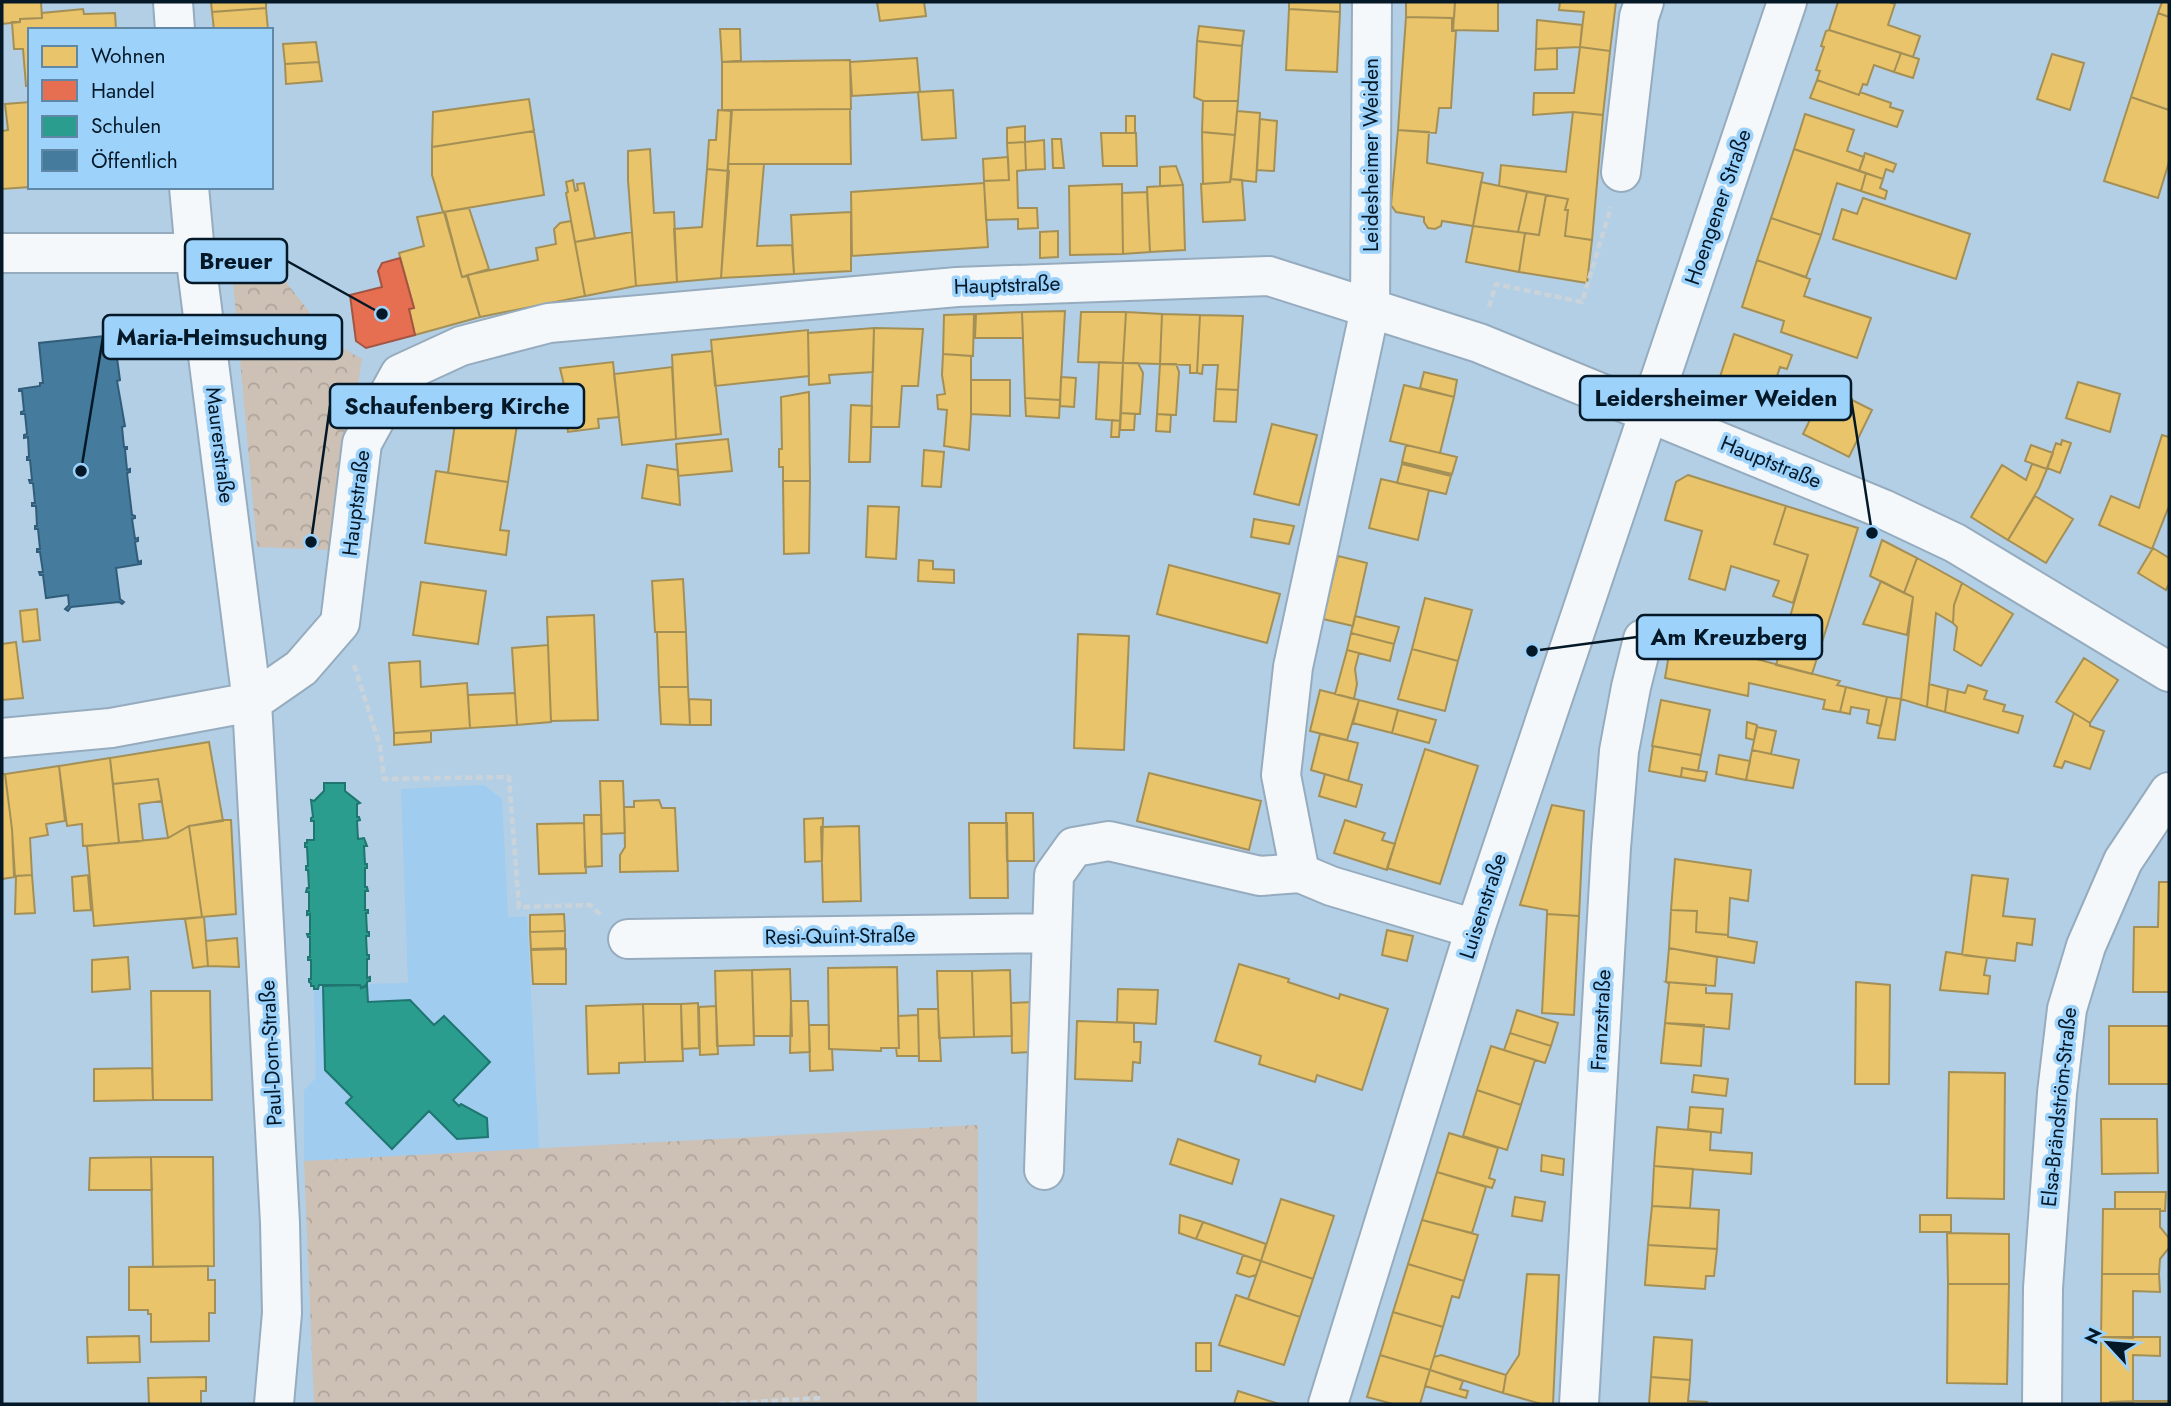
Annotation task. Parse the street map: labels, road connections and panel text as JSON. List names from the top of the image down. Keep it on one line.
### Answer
{"streets":{"street":["Leidesheimer Weiden","Hoengener Straße","Hauptstraße","Maurerstraße","Luisenstraße","Resi-Quint-Straße","Franzstraße","Paul-Dorn-Straße","Elsa-Brändström-Straße"]},"crossings":[["Leidesheimer Weiden","Hauptstraße"],["Hoengener Straße","Hauptstraße"],["Hoengener Straße","Luisenstraße"],["Hauptstraße","Luisenstraße"],["Maurerstraße","Paul-Dorn-Straße"]],"places":["Breuer","Maria-Heimsuchung","Leidersheimer Weiden","Schaufenberg Kirche","Am Kreuzberg"],"legend":["Wohnen","Handel","Schulen","Öffentlich"],"north":"top left"}
